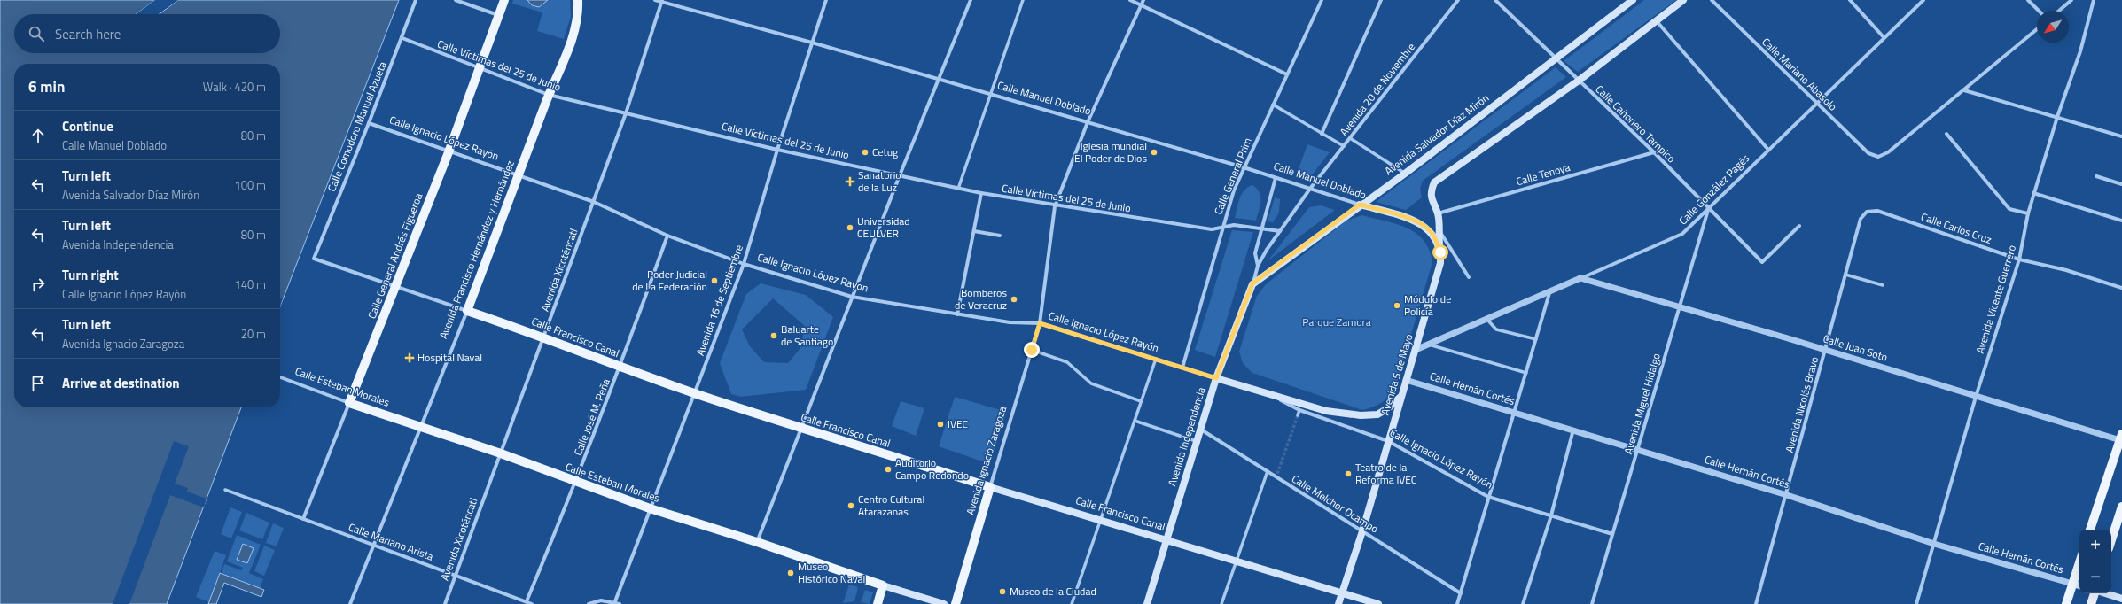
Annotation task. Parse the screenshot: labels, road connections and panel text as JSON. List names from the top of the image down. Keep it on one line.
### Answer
{"streets":{"main road":["Calle Manuel Doblado","Avenida Salvador Díaz Mirón","Calle Ignacio López Rayón","Avenida Francisco Hernández y Hernández","Calle General Andrés Figueroa","Calle Francisco Canal","Avenida 5 de Mayo","Calle Esteban Morales","Calle Hernán Cortés","Avenida Independencia","Avenida Ignacio Zaragoza"],"street":["Calle Víctimas del 25 de Junio","Calle Mariano Abasolo","Avenida 20 de Noviembre","Calle Cañonero Tampico","Calle Comodoro Manuel Azueta","Calle Tenoya","Calle General Prim","Calle González Pagés","Calle Carlos Cruz","Avenida Xicoténcatl","Avenida Vicente Guerrero","Avenida 16 de Septiembre","Calle Juan Soto","Avenida Miguel Hidalgo","Avenida Nicolás Bravo","Calle José M. Peña","Calle Melchor Ocampo","Calle Mariano Arista"]},"crossings":[["Calle Víctimas del 25 de Junio","Calle Comodoro Manuel Azueta"],["Calle Víctimas del 25 de Junio","Calle General Prim"],["Calle Víctimas del 25 de Junio","Avenida Francisco Hernández y Hernández"],["Calle Víctimas del 25 de Junio","Calle General Andrés Figueroa"],["Calle Víctimas del 25 de Junio","Avenida Xicoténcatl"],["Calle Víctimas del 25 de Junio","Avenida 16 de Septiembre"],["Calle Víctimas del 25 de Junio","Avenida Independencia"],["Calle Víctimas del 25 de Junio","Avenida Ignacio Zaragoza"],["Calle Mariano Abasolo","Calle González Pagés"],["Avenida 20 de Noviembre","Calle Manuel Doblado"],["Avenida 20 de Noviembre","Avenida Independencia"],["Calle Manuel Doblado","Avenida Salvador Díaz Mirón"],["Calle Manuel Doblado","Calle General Prim"],["Calle Manuel Doblado","Avenida Xicoténcatl"],["Calle Manuel Doblado","Avenida 16 de Septiembre"],["Calle Manuel Doblado","Avenida 5 de Mayo"],["Calle Manuel Doblado","Avenida Independencia"],["Calle Manuel Doblado","Avenida Ignacio Zaragoza"],["Calle Cañonero Tampico","Avenida Salvador Díaz Mirón"],["Calle Cañonero Tampico","Calle Tenoya"],["Calle Cañonero Tampico","Calle González Pagés"],["Calle Cañonero Tampico","Avenida Miguel Hidalgo"],["Calle Comodoro Manuel Azueta","Calle Ignacio López Rayón"],["Calle Comodoro Manuel Azueta","Calle Francisco Canal"],["Avenida Salvador Díaz Mirón","Avenida Independencia"],["Calle Ignacio López Rayón","Calle General Prim"],["Calle Ignacio López Rayón","Avenida Francisco Hernández y Hernández"],["Calle Ignacio López Rayón","Calle General Andrés Figueroa"],["Calle Ignacio López Rayón","Avenida Xicoténcatl"],["Calle Ignacio López Rayón","Avenida 16 de Septiembre"],["Calle Ignacio López Rayón","Avenida 5 de Mayo"],["Calle Ignacio López Rayón","Avenida Miguel Hidalgo"],["Calle Ignacio López Rayón","Calle José M. Peña"],["Calle Ignacio López Rayón","Avenida Independencia"],["Calle Ignacio López Rayón","Avenida Ignacio Zaragoza"],["Calle González Pagés","Calle Juan Soto"],["Calle González Pagés","Avenida 5 de Mayo"],["Calle González Pagés","Avenida Miguel Hidalgo"],["Calle Carlos Cruz","Avenida Vicente Guerrero"],["Calle Carlos Cruz","Avenida Nicolás Bravo"],["Avenida Francisco Hernández y Hernández","Calle Francisco Canal"],["Avenida Francisco Hernández y Hernández","Calle Esteban Morales"],["Avenida Francisco Hernández y Hernández","Calle Mariano Arista"],["Calle General Andrés Figueroa","Calle Francisco Canal"],["Calle General Andrés Figueroa","Calle Esteban Morales"],["Calle General Andrés Figueroa","Calle Mariano Arista"],["Avenida Xicoténcatl","Calle Francisco Canal"],["Avenida Xicoténcatl","Calle Esteban Morales"],["Avenida Xicoténcatl","Calle Mariano Arista"],["Avenida Vicente Guerrero","Calle Juan Soto"],["Avenida Vicente Guerrero","Calle Hernán Cortés"],["Avenida 16 de Septiembre","Calle Francisco Canal"],["Avenida 16 de Septiembre","Calle Esteban Morales"],["Calle Francisco Canal","Avenida 5 de Mayo"],["Calle Francisco Canal","Calle José M. Peña"],["Calle Francisco Canal","Avenida Independencia"],["Calle Francisco Canal","Avenida Ignacio Zaragoza"],["Calle Juan Soto","Avenida Miguel Hidalgo"],["Calle Juan Soto","Avenida Nicolás Bravo"],["Avenida 5 de Mayo","Calle Hernán Cortés"],["Avenida 5 de Mayo","Calle Melchor Ocampo"],["Calle Esteban Morales","Calle José M. Peña"],["Calle Hernán Cortés","Avenida Miguel Hidalgo"],["Calle Hernán Cortés","Avenida Nicolás Bravo"],["Calle José M. Peña","Calle Mariano Arista"],["Avenida Independencia","Calle Melchor Ocampo"]],"parks":["Parque Zamora"],"places":{"other":["Cetug","Iglesia mundial El Poder de Dios","Universidad CEULVER","Poder Judicial de La Federación","Bomberos de Veracruz","Módulo de Policía","Baluarte de Santiago","IVEC","Auditorio Campo Redondo","Teatro de la Reforma IVEC","Centro Cultural Atarazanas","Museo Histórico Naval","Museo de la Ciudad"],"health":["Sanatorio de la Luz","Hospital Naval"]},"north":"bottom left","page":{"search":"Search here","heading":["6 min","Walk · 420 m"],"list":[["Continue","Calle Manuel Doblado","80 m"],["Turn left","Avenida Salvador Díaz Mirón","100 m"],["Turn left","Avenida Independencia","80 m"],["Turn right","Calle Ignacio López Rayón","140 m"],["Turn left","Avenida Ignacio Zaragoza","20 m"],"Arrive at destination"],"map_buttons":["+","−"]}}
